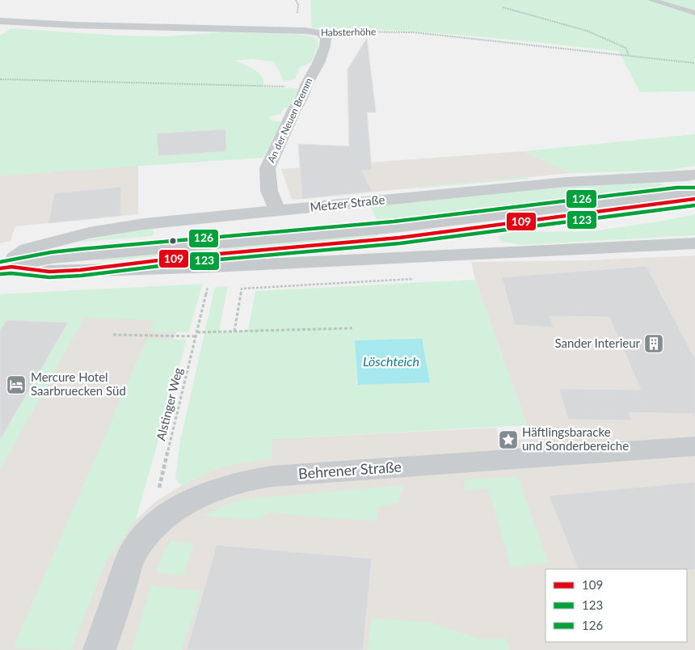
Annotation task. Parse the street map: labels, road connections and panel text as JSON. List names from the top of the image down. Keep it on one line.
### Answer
{"streets":{"main road":["Metzer Straße"],"street":["Habsterhöhe","An der Neuen Bremm","Behrener Straße"],"path":["Alstinger Weg"]},"crossings":[["Habsterhöhe","An der Neuen Bremm"],["An der Neuen Bremm","Metzer Straße"],["Alstinger Weg","Behrener Straße"]],"water":["Löschteich"],"places":{"building":["Sander Interieur"],"hotel":["Mercure Hotel Saarbruecken Süd"],"place":["Häftlingsbaracke und Sonderbereiche"]},"lines":["transit line 126","transit line 109","transit line 123"],"legend":["109","123","126"]}
